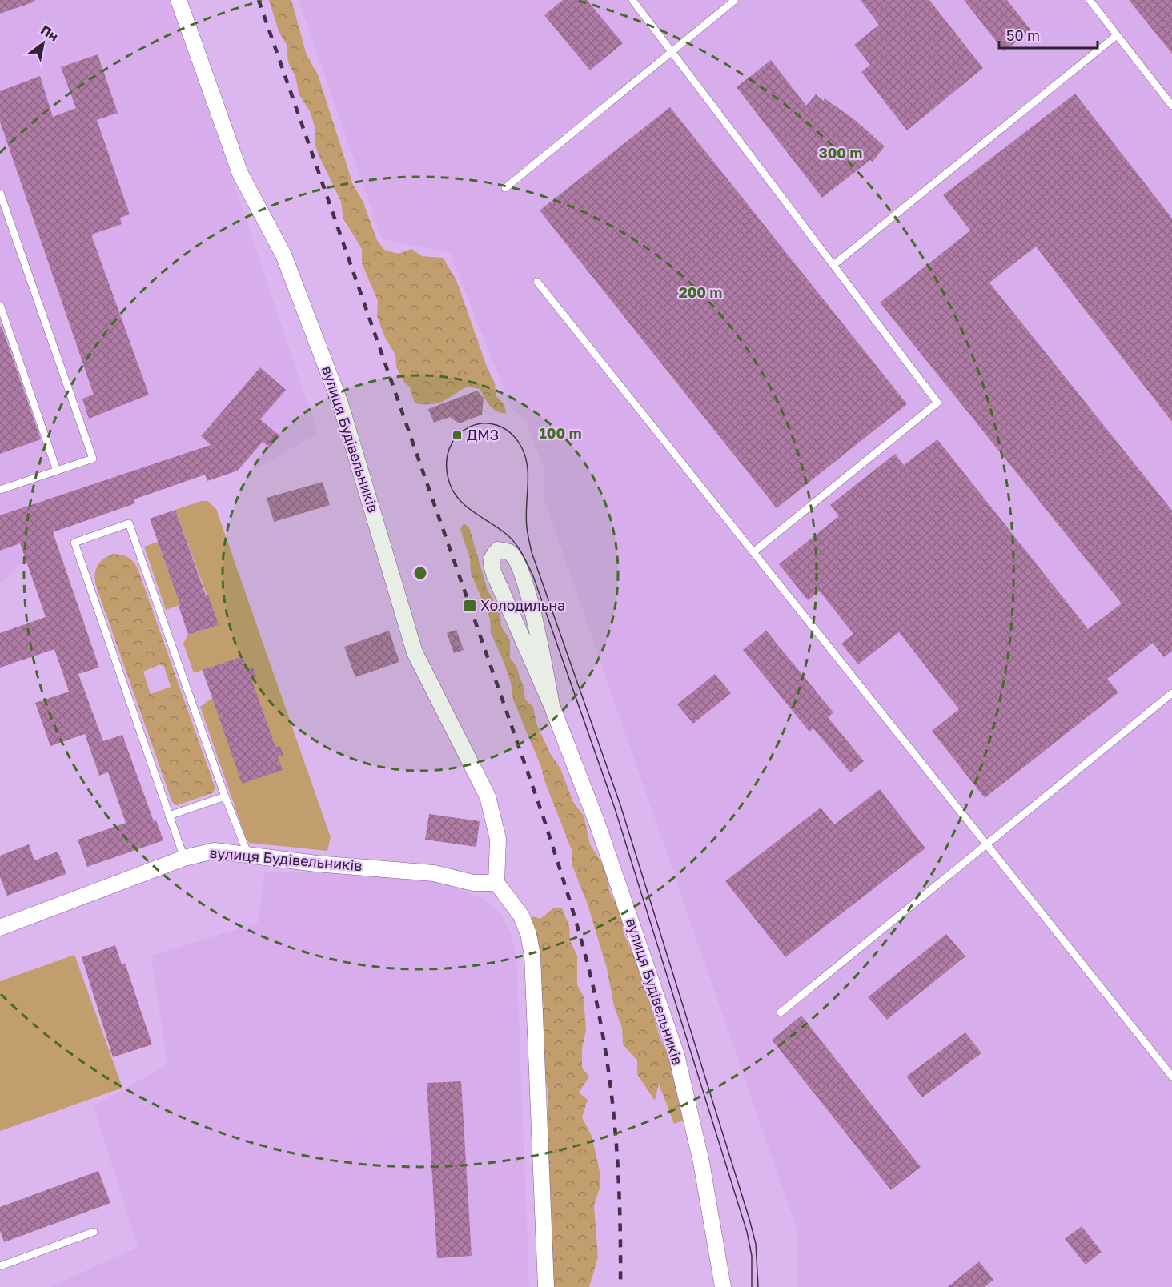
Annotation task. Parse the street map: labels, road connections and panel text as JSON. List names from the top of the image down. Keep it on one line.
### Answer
{"streets":{"street":["вулиця Будівельників"]},"places":{"transit":["ДМЗ","Холодильна"]},"scale_bar":"50 m","north":"top right","rings":["300 m","200 m","100 m"]}
